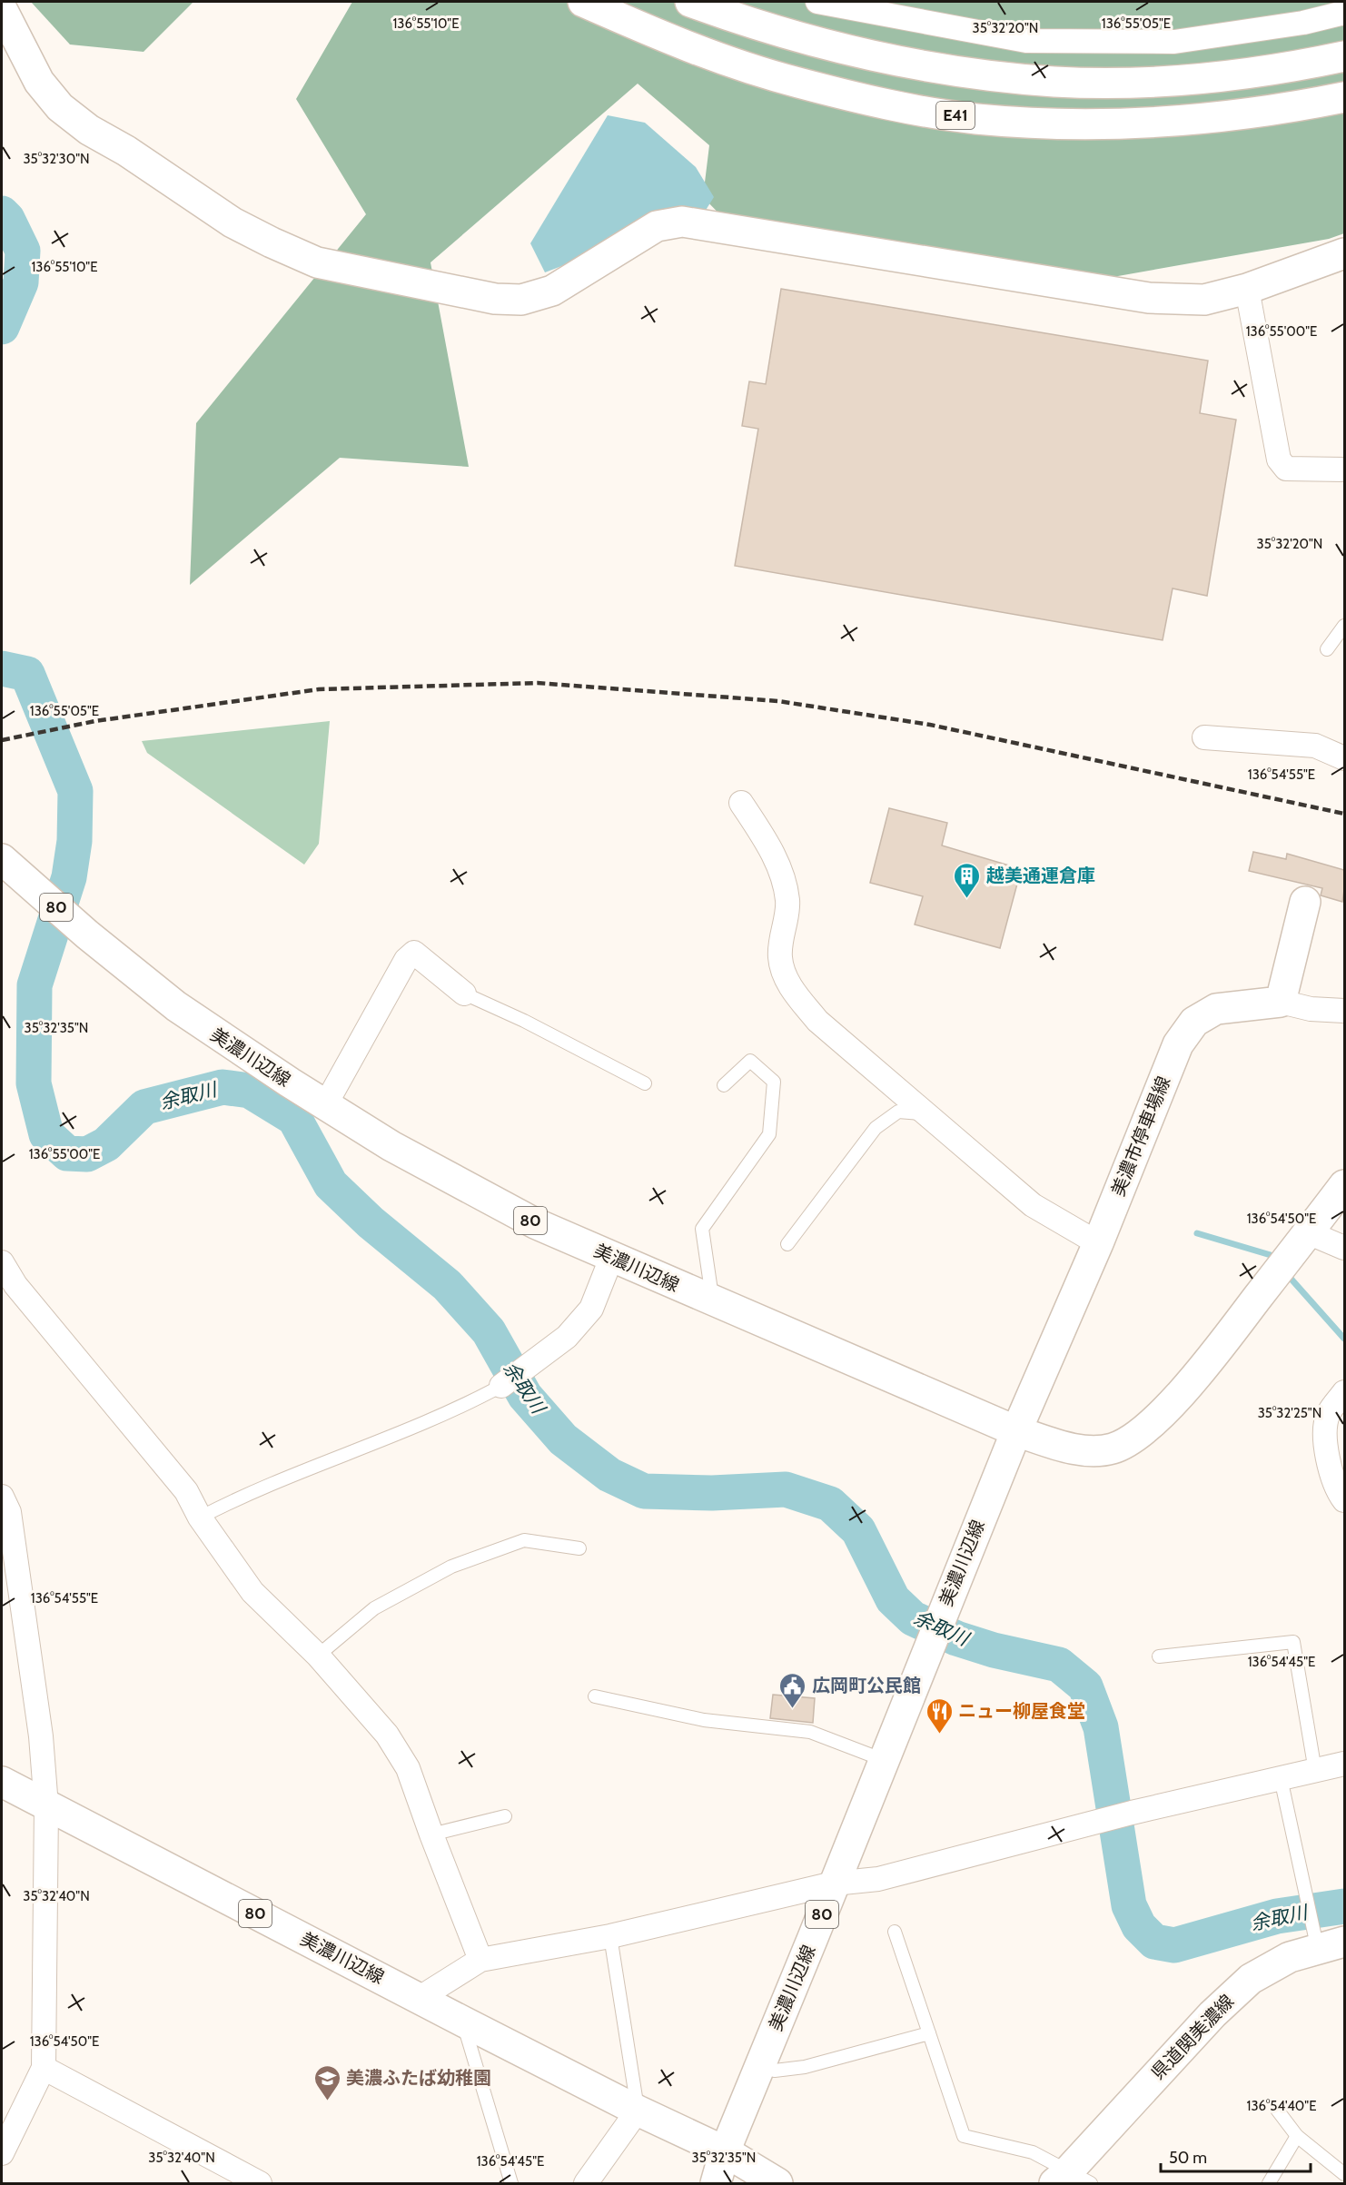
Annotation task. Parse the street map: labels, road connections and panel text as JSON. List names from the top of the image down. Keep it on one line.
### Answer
{"streets":{"main road":["E41","80","美濃川辺線","美濃市停車場線","県道関美濃線"]},"crossings":[["美濃川辺線","美濃市停車場線"]],"water":["余取川"],"places":{"building":["越美通運倉庫"],"public building":["広岡町公民館"],"restaurant":["ニュー柳屋食堂"],"school or university":["美濃ふたば幼稚園"]},"scale_bar":"50 m","coordinates":["136°55'05\"E","136°55'10\"E","35°32'20\"N","35°32'30\"N","136°55'00\"E","136°54'55\"E","35°32'35\"N","136°54'50\"E","35°32'25\"N","136°54'45\"E","35°32'40\"N","136°54'40\"E"]}
